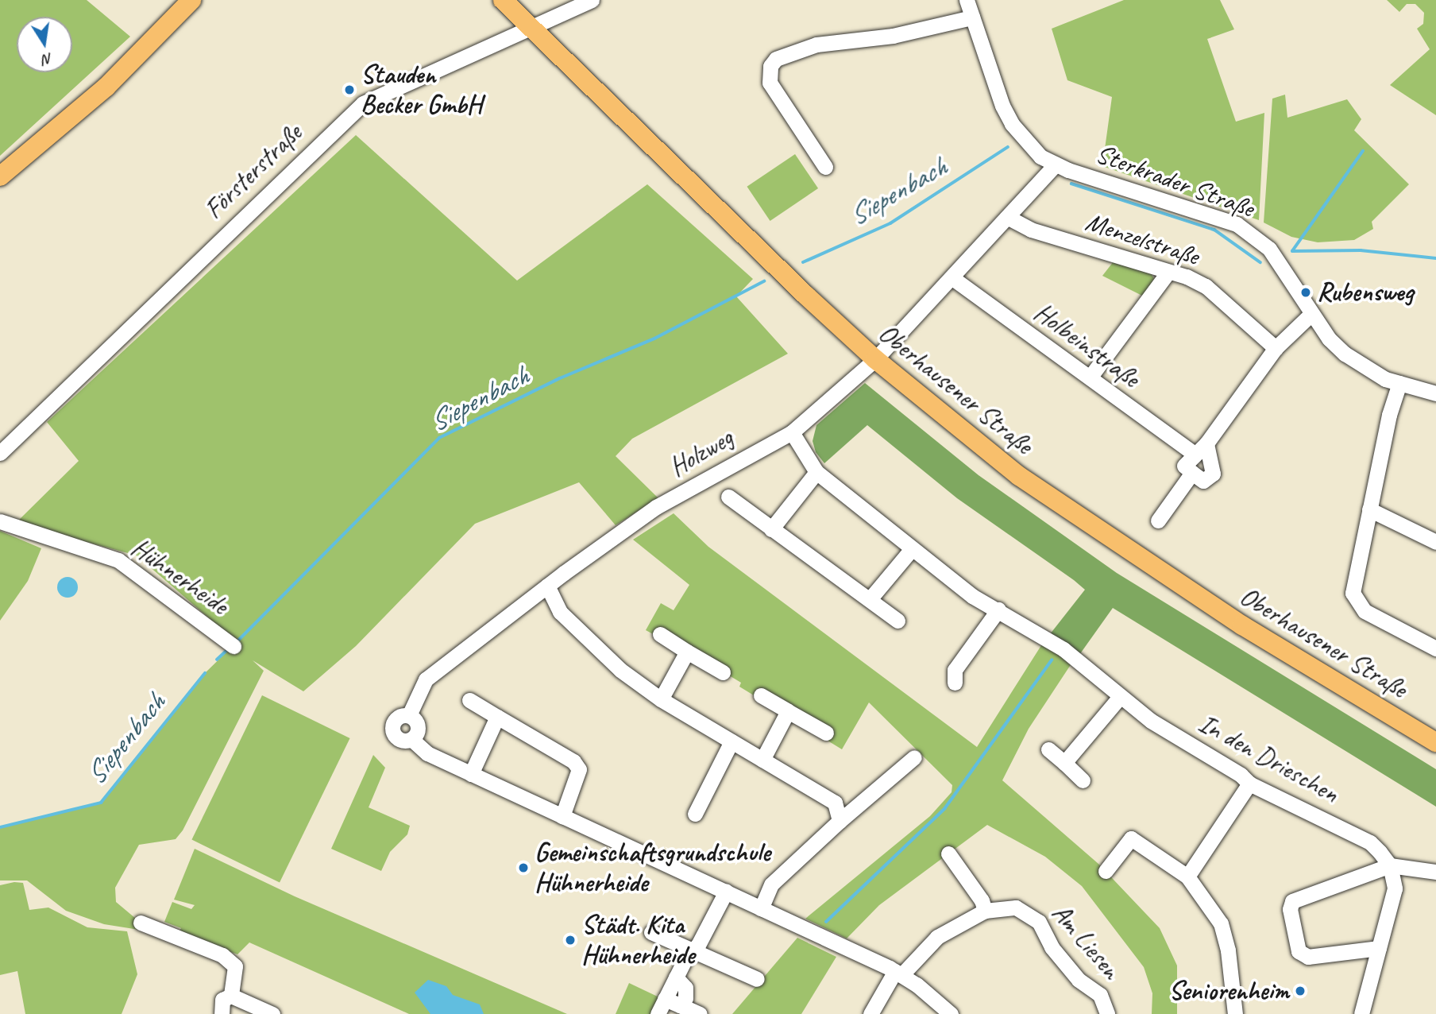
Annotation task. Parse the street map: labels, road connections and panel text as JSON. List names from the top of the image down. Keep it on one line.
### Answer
{"streets":{"main road":["Oberhausener Straße"],"street":["Försterstraße","Sterkrader Straße","Menzelstraße","Holbeinstraße","Holzweg","Hühnerheide","In den Drieschen","Am Liesen"]},"crossings":[["Försterstraße","Oberhausener Straße"],["Sterkrader Straße","Holzweg"],["Menzelstraße","Holzweg"],["Holbeinstraße","Holzweg"],["Oberhausener Straße","Holzweg"],["Holzweg","In den Drieschen"]],"water":["Siepenbach"],"places":["Stauden Becker GmbH","Rubensweg","Gemeinschaftsgrundschule Hühnerheide","Städt. Kita Hühnerheide","Seniorenheim"],"north":"bottom"}
